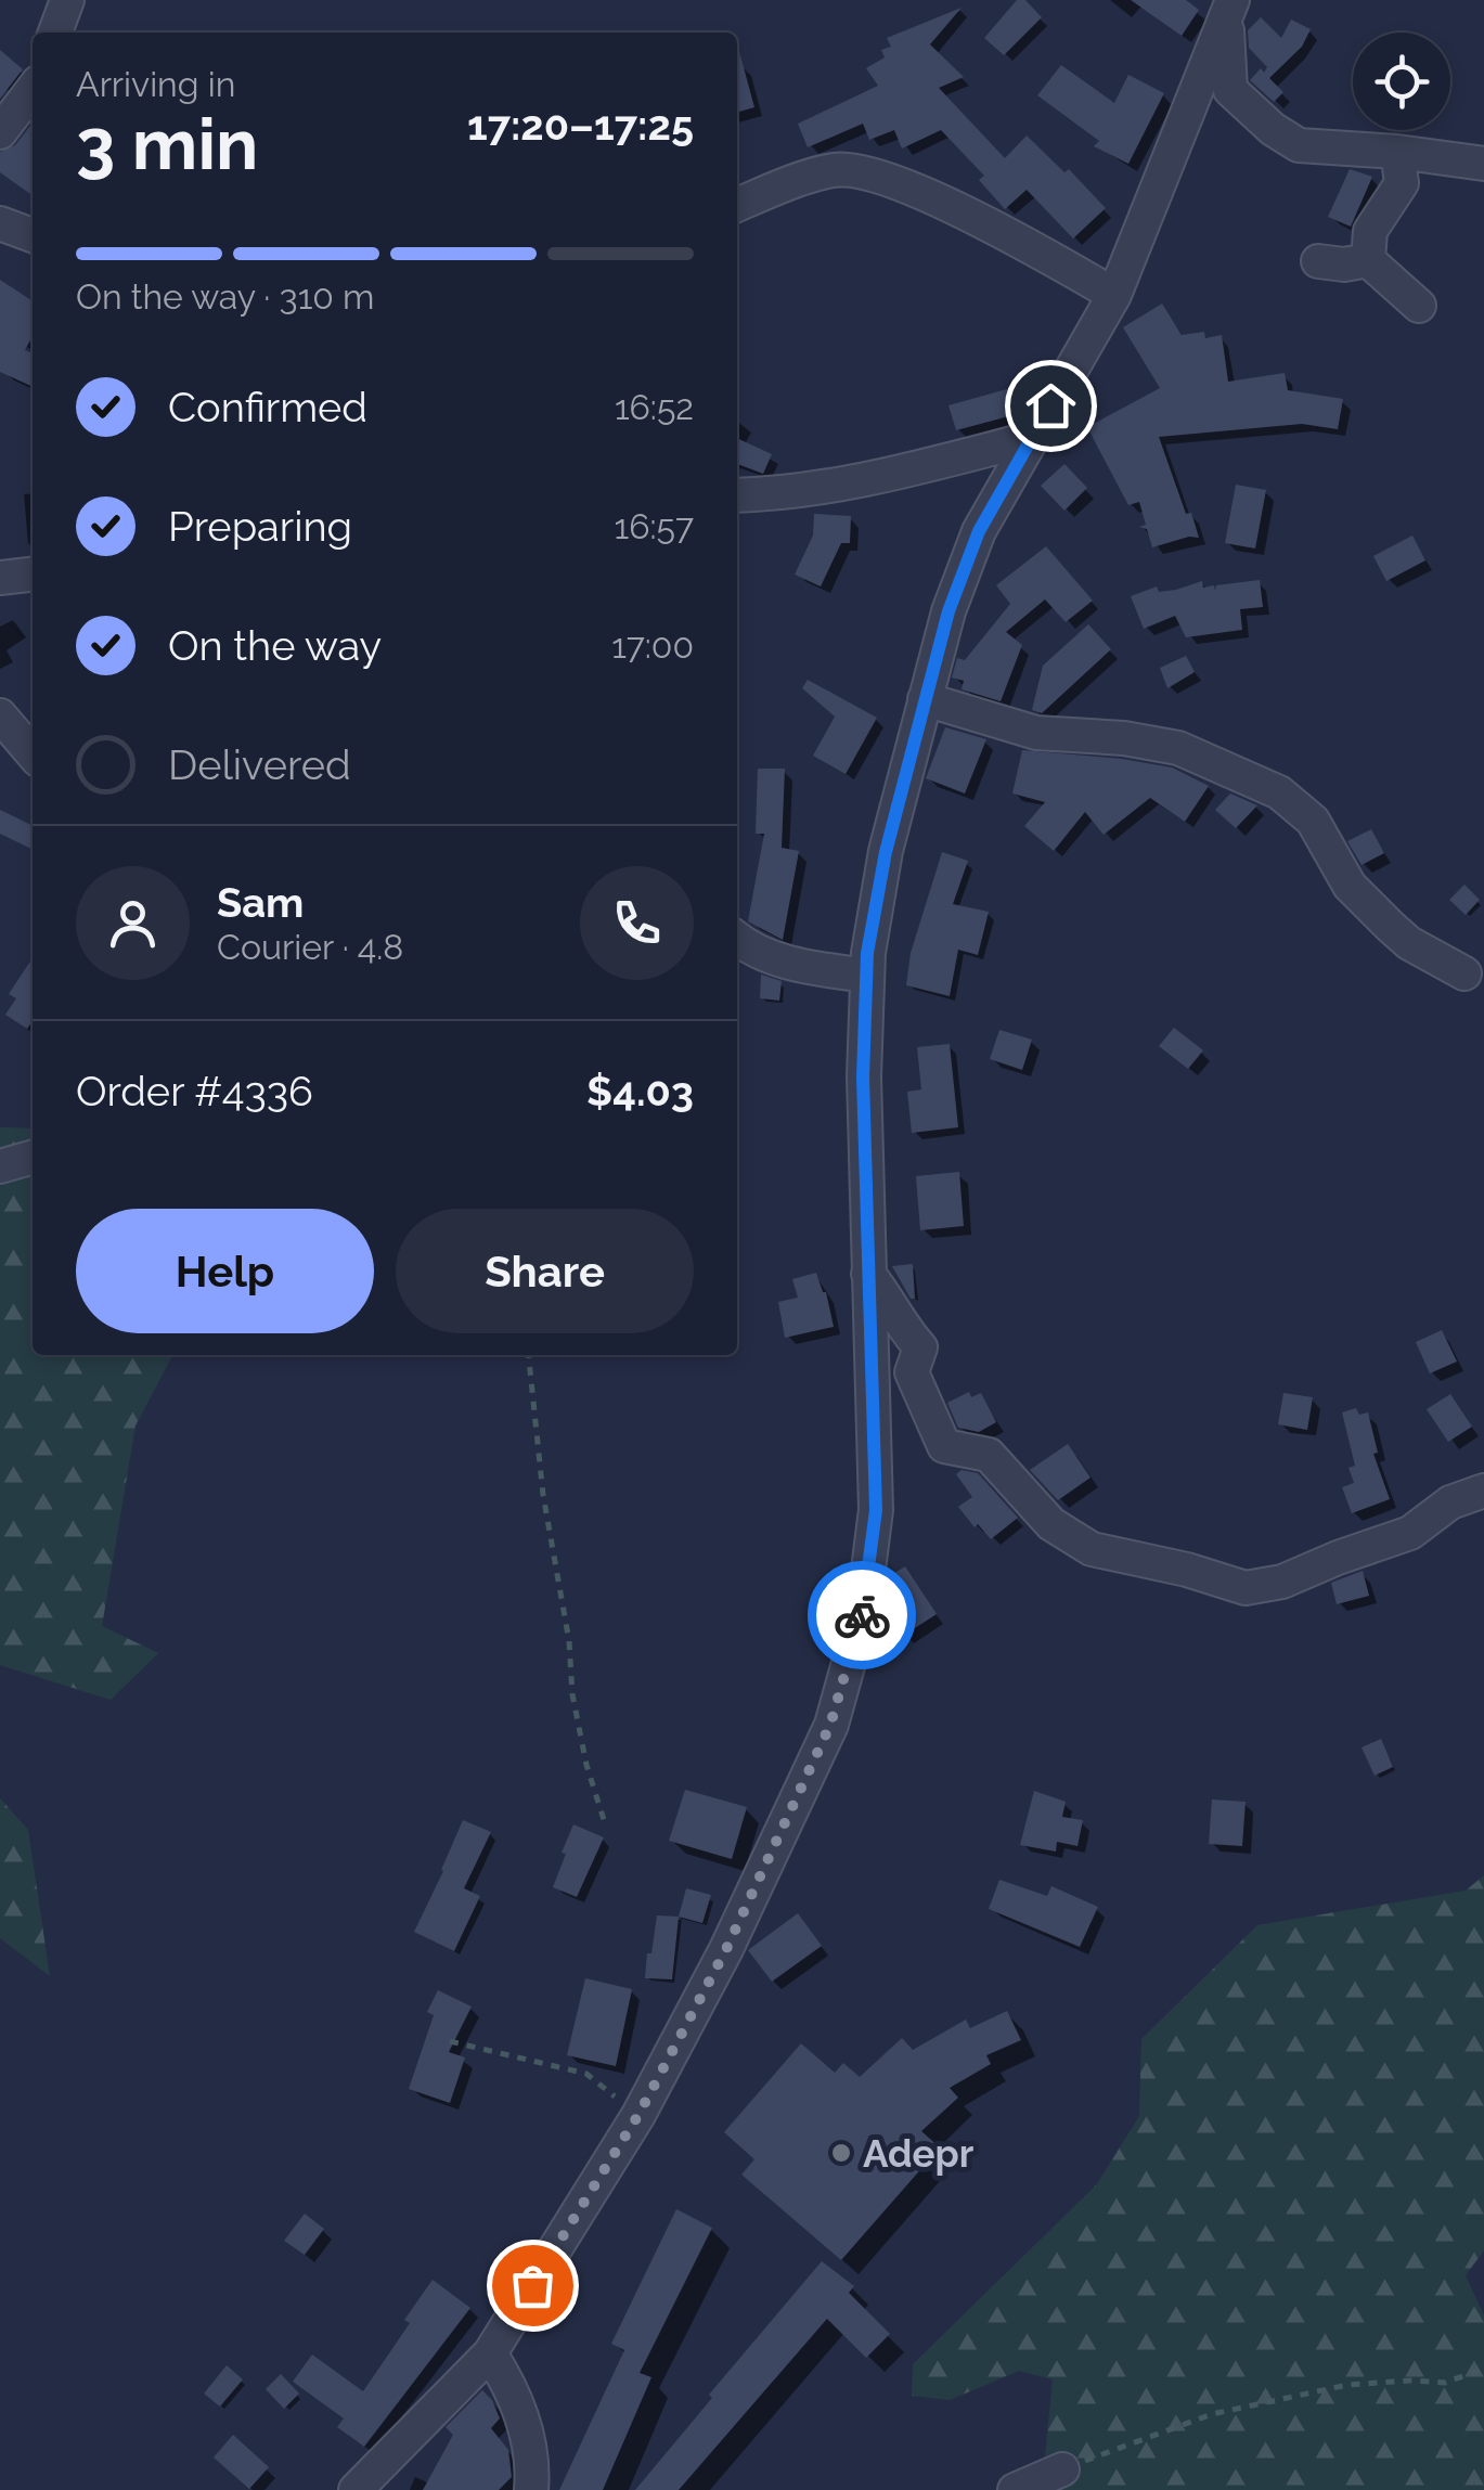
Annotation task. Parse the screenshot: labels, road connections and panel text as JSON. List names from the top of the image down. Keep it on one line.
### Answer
{"places":["Adepr"],"page":{"heading":["3 min","Arriving in","17:20–17:25"],"panel":["Sam","Courier · 4.8","Order #4336","$4.03"],"bar":"On the way · 310 m","list":[["Confirmed","16:52"],["Preparing","16:57"],["On the way","17:00"],"Delivered"],"buttons":["Help","Share"]}}
